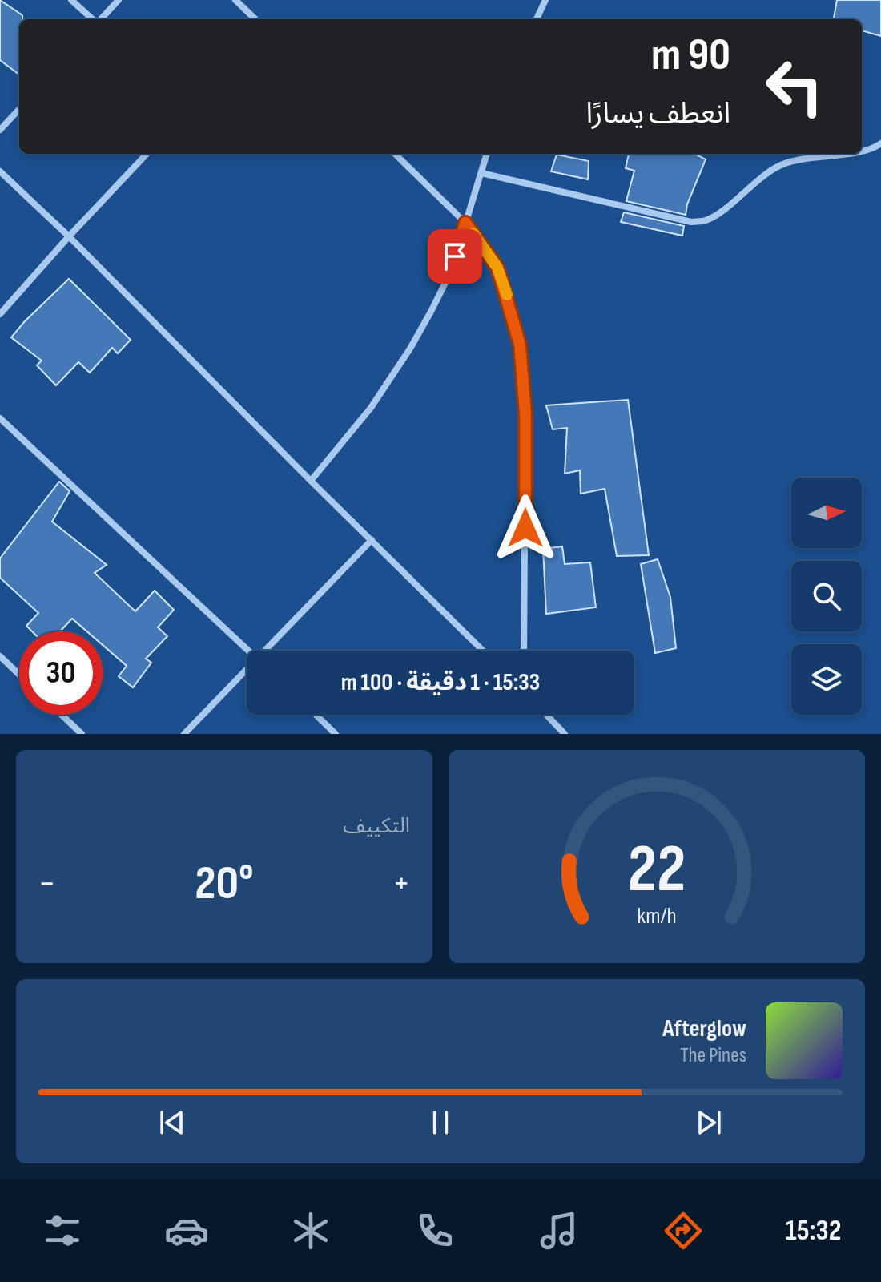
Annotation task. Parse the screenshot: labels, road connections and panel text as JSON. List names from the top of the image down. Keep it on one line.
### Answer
{"north":"right","page":{"turn":["90 m","انعطف يسارًا"],"limit":"30","trip":"15:33 · 1 دقيقة · 100 m","tile":"التكييف","heat":["−","20°","+"],"song":["Afterglow","The Pines"],"tabs":"15:32","gauge":["22","km/h"]}}
